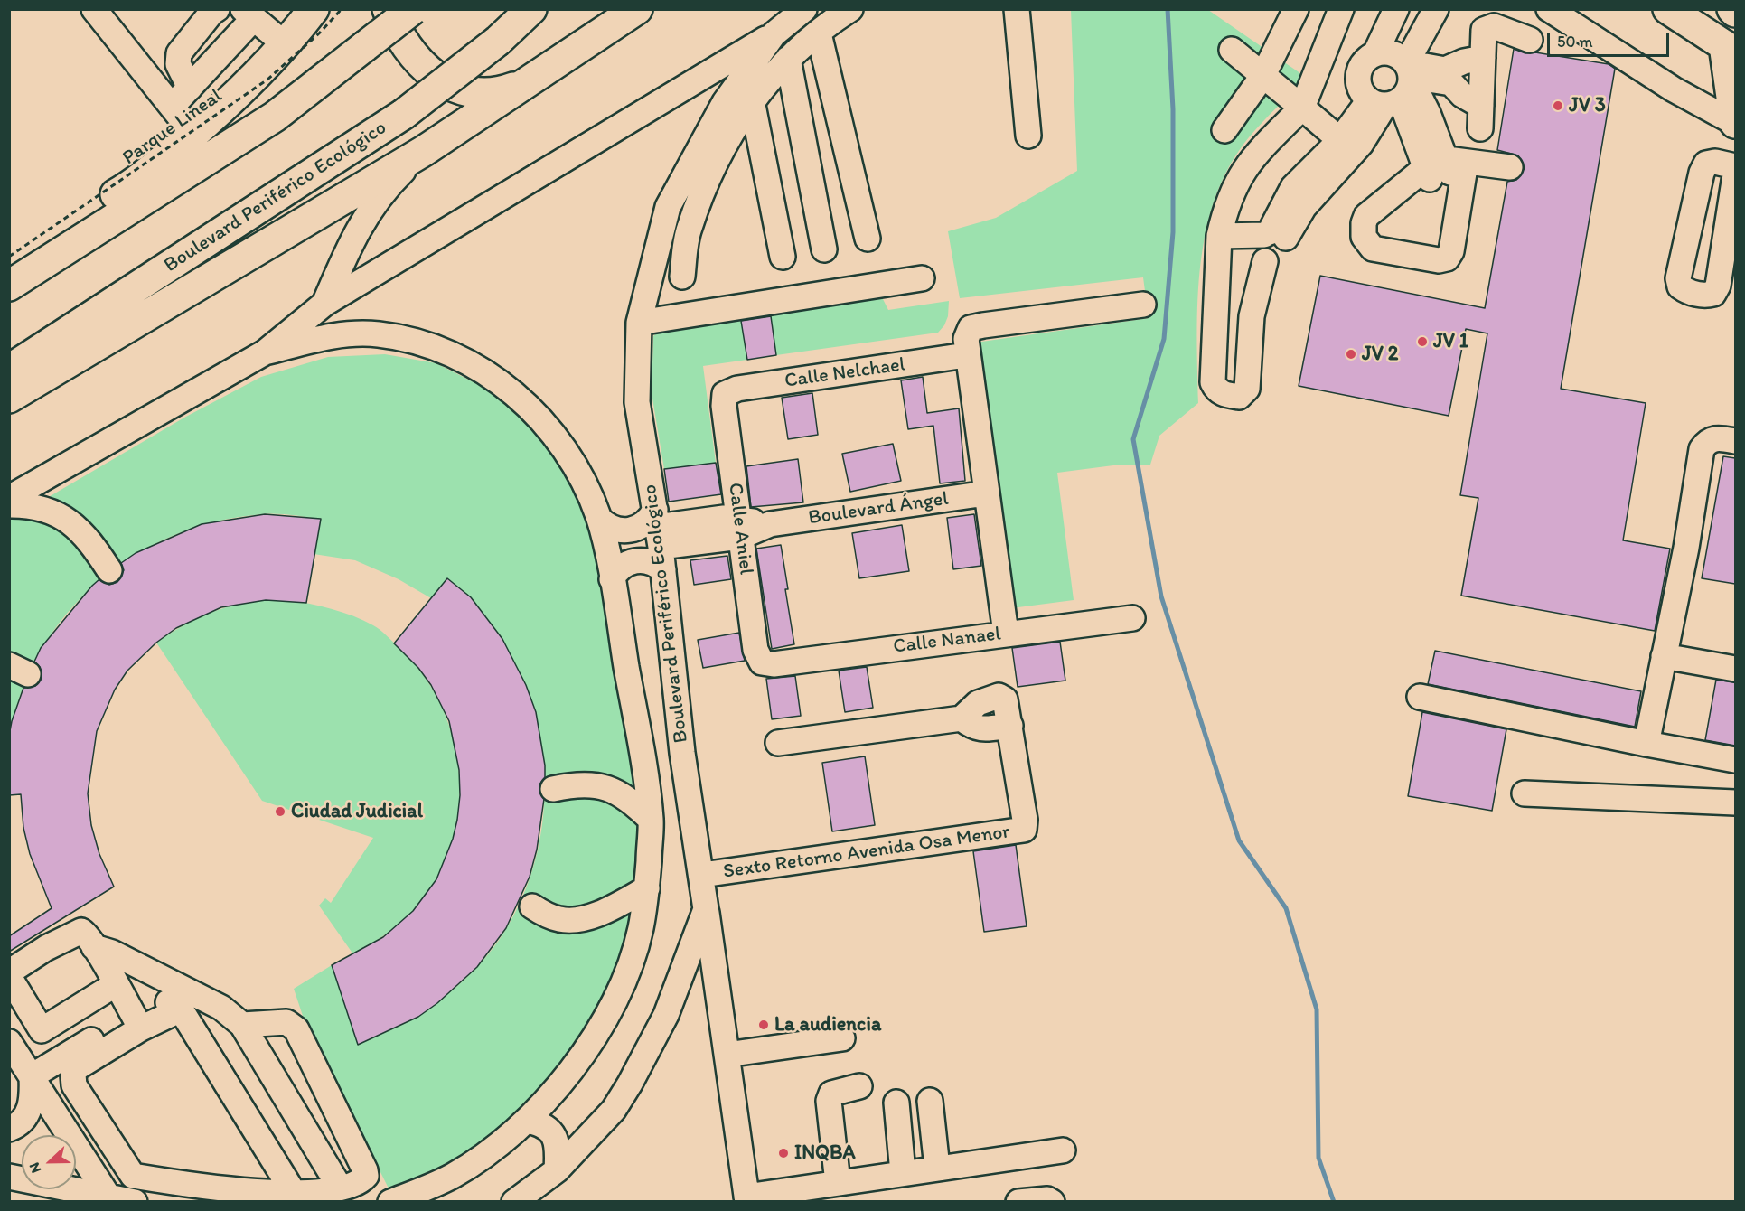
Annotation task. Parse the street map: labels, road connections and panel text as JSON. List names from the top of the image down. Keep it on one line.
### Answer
{"streets":{"highway":["Boulevard Periférico Ecológico"],"street":["Calle Nelchael","Boulevard Ángel","Calle Aniel","Calle Nanael","Sexto Retorno Avenida Osa Menor"],"path":["Parque Lineal"]},"crossings":[["Boulevard Periférico Ecológico","Boulevard Ángel"],["Boulevard Periférico Ecológico","Sexto Retorno Avenida Osa Menor"],["Calle Nelchael","Calle Aniel"],["Boulevard Ángel","Calle Aniel"],["Calle Aniel","Calle Nanael"]],"places":["JV 3","JV 1","JV 2","Ciudad Judicial","La audiencia","INQBA"],"scale_bar":"50 m","north":"left"}
